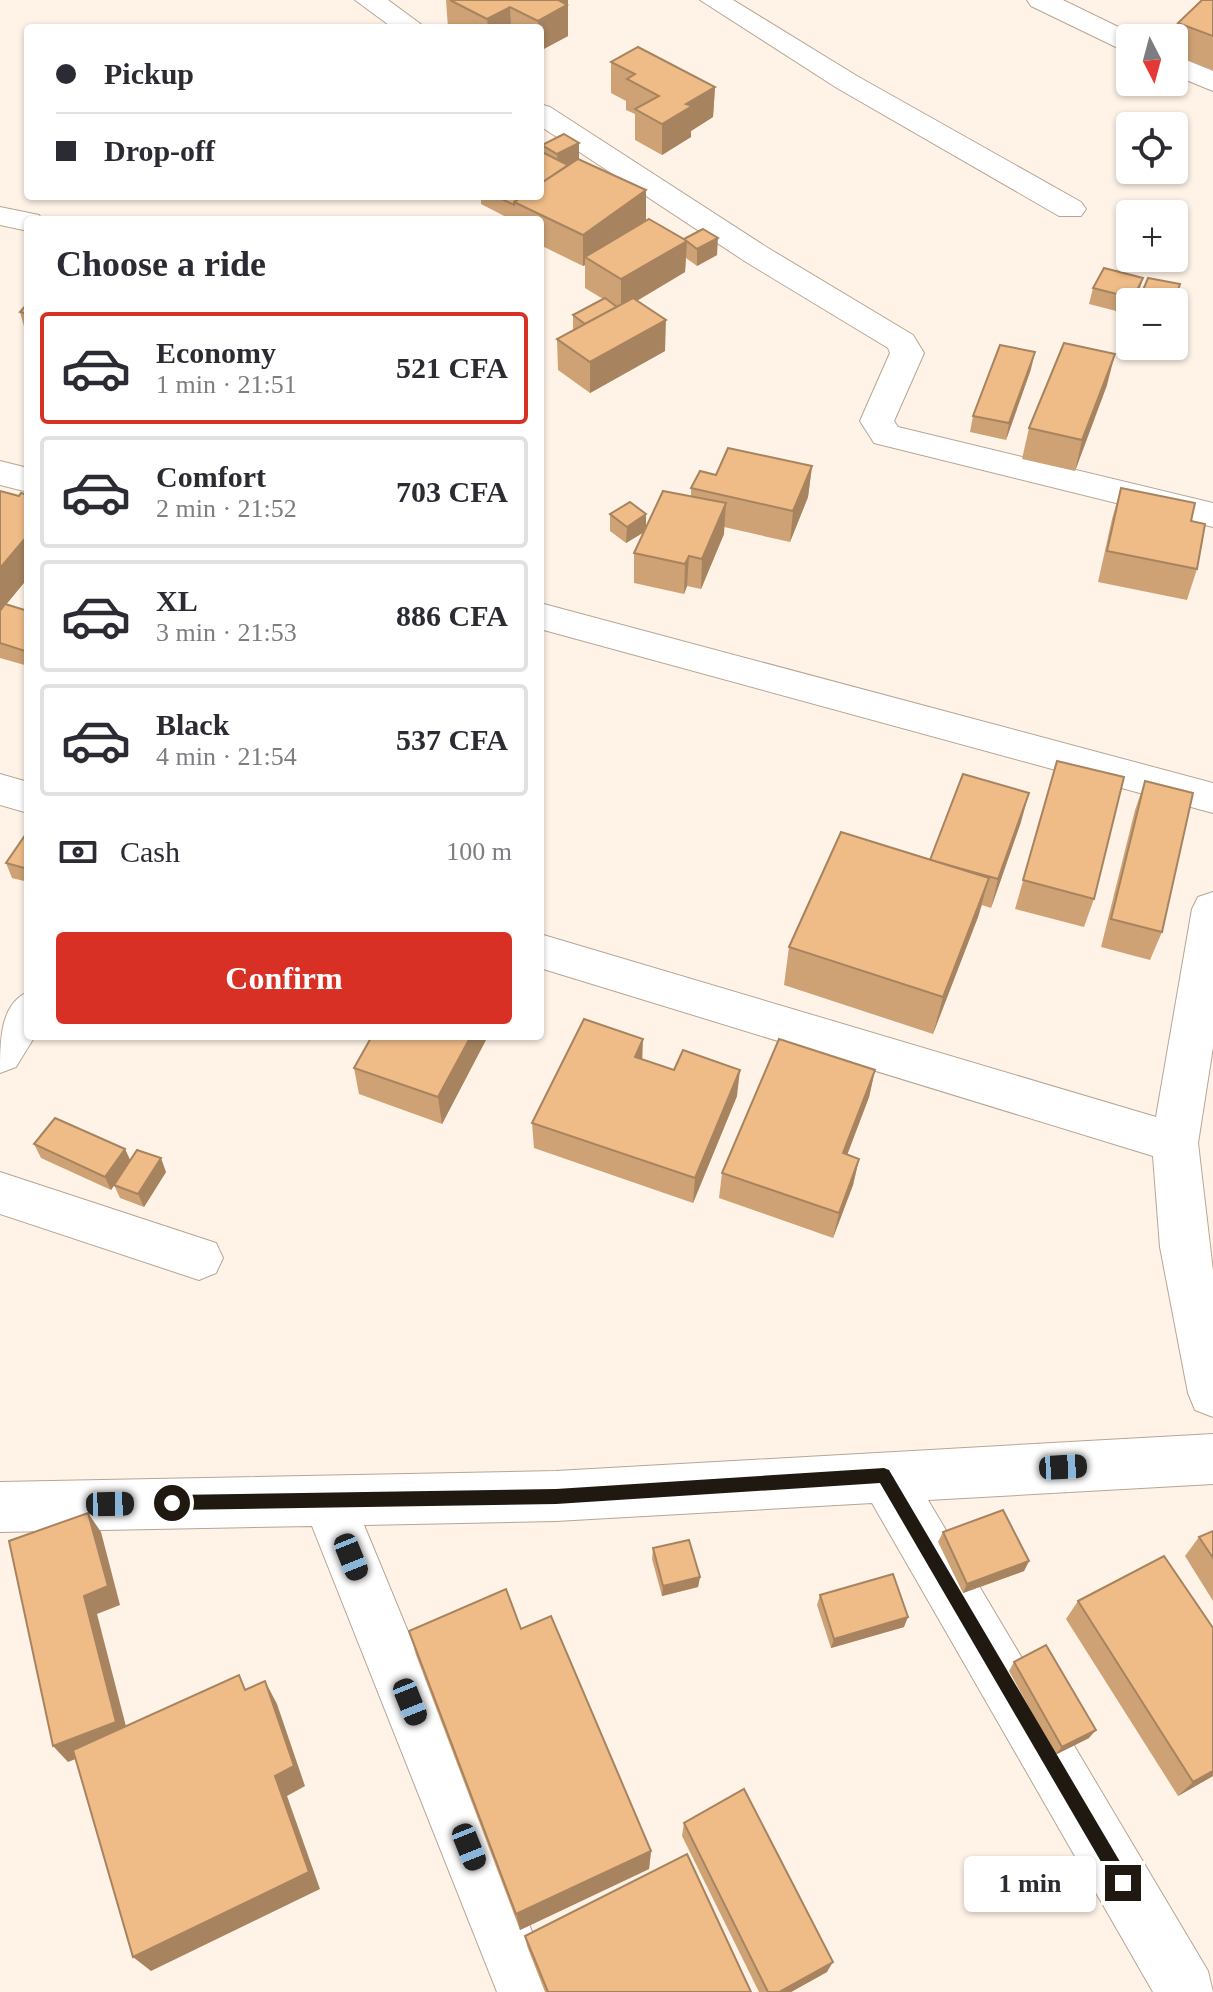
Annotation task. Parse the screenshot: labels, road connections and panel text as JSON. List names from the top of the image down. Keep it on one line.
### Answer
{"north":"bottom","page":{"map_buttons":["+","−"],"banner":["Pickup","Drop-off"],"heading":"Choose a ride","list":[{"name":"Economy","note":"1 min · 21:51","value":"521 CFA"},{"name":"Comfort","note":"2 min · 21:52","value":"703 CFA"},{"name":"XL","note":"3 min · 21:53","value":"886 CFA"},{"name":"Black","note":"4 min · 21:54","value":"537 CFA"}],"pay":["Cash","100 m"],"buttons":"Confirm","bubble":"1 min"}}
